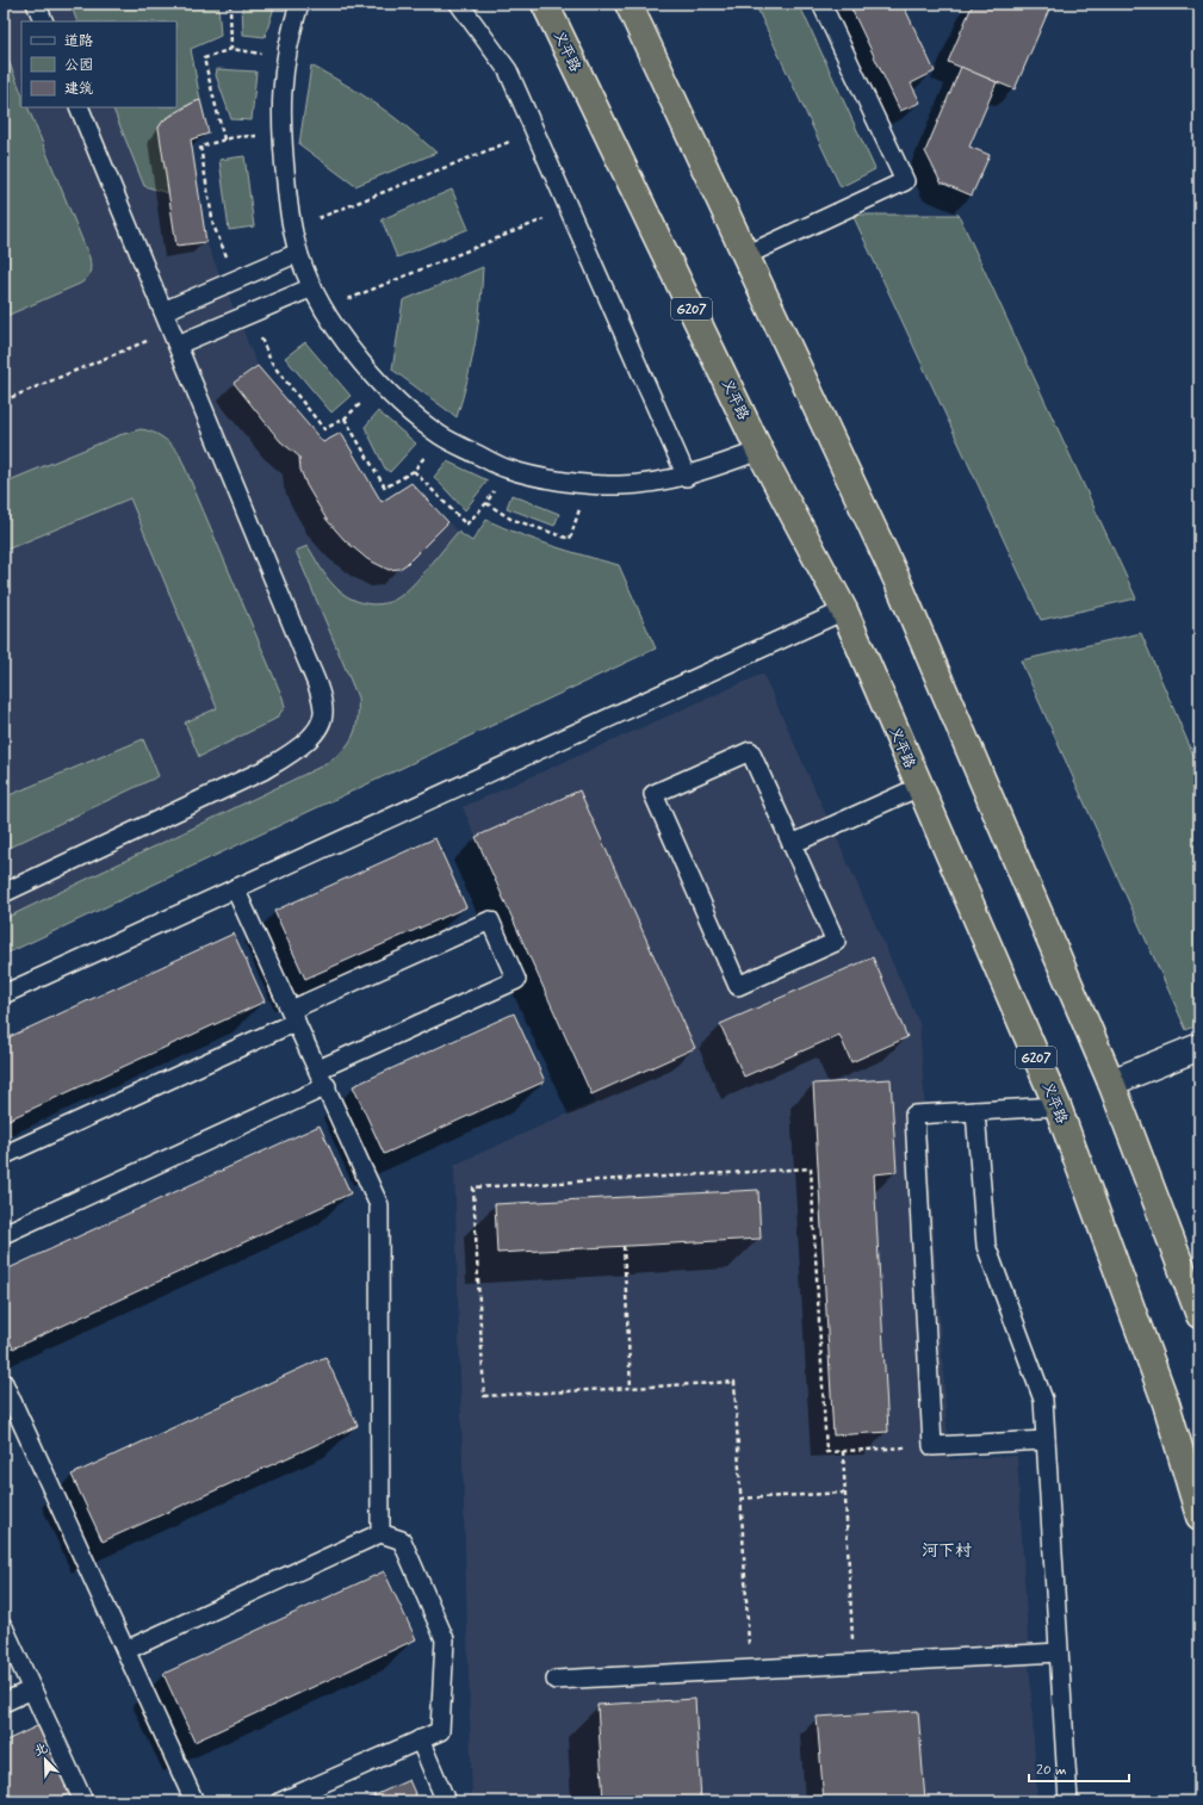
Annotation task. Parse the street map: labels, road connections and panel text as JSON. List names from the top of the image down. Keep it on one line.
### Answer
{"streets":{"highway":["义平路","G207"]},"districts":["河下村"],"legend":["道路","公园","建筑"],"scale_bar":"20 m","north":"top left"}
